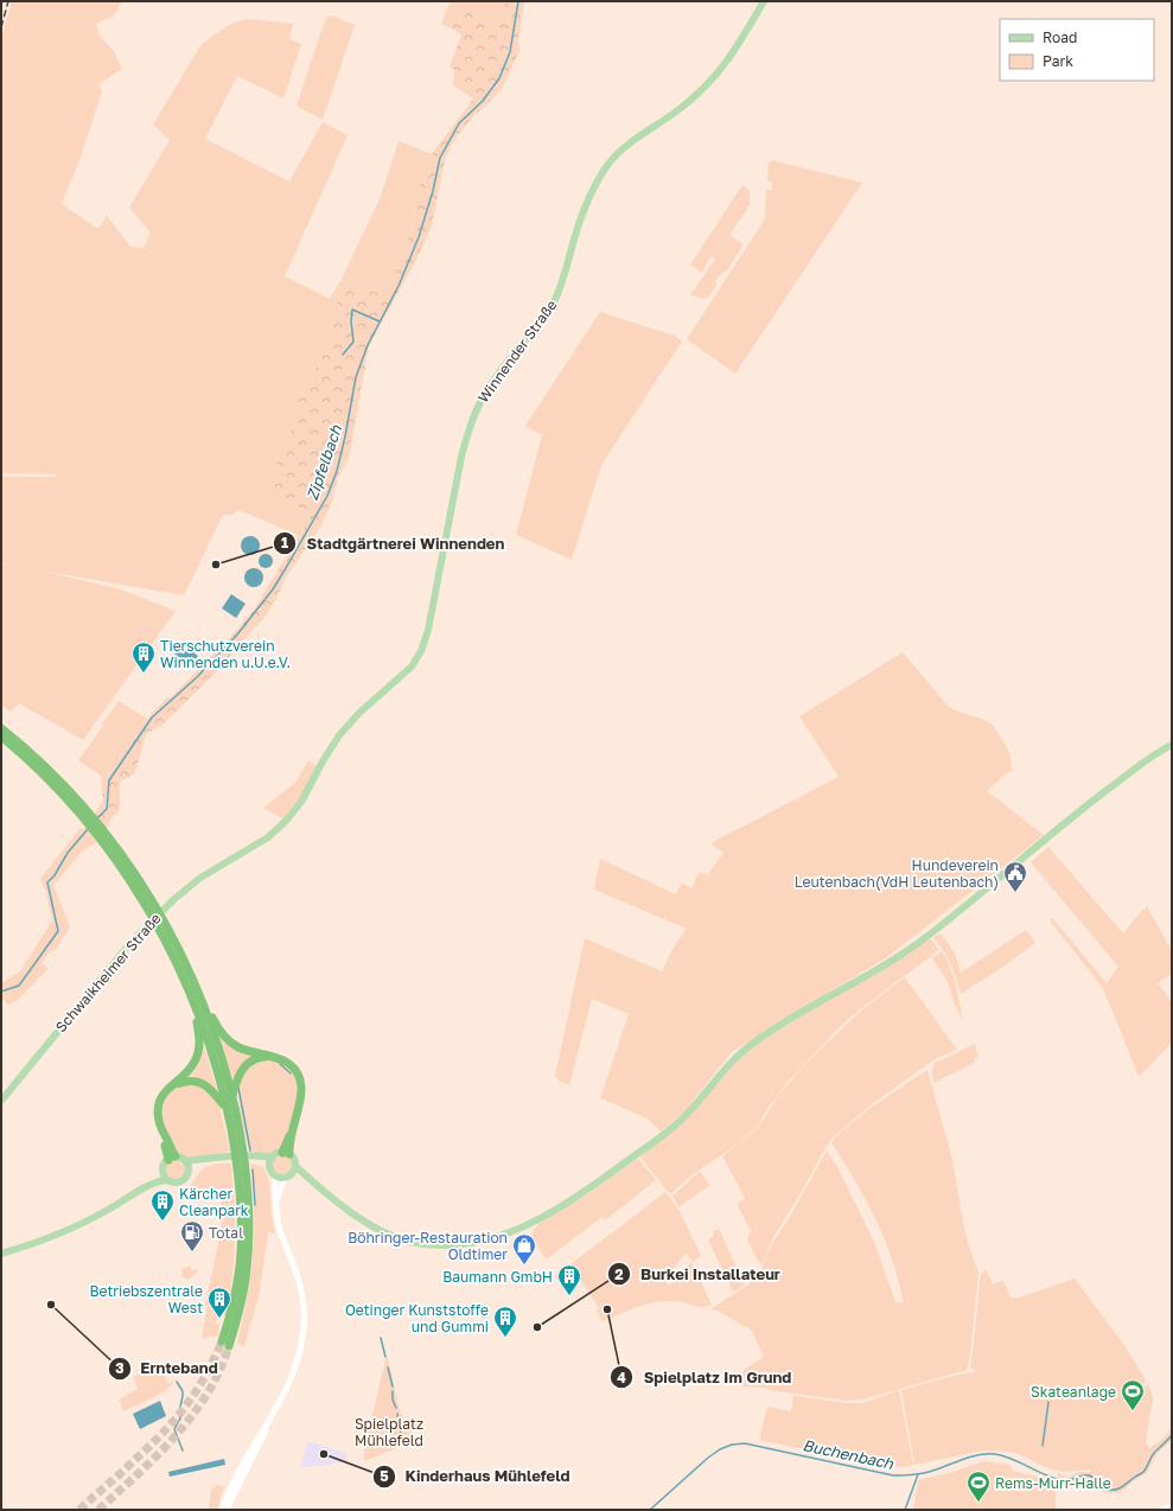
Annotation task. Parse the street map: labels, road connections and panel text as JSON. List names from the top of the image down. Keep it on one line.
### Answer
{"streets":{"main road":["Winnender Straße","Schwaikheimer Straße"]},"crossings":[["Winnender Straße","Schwaikheimer Straße"]],"water":["Zipfelbach","Buchenbach"],"parks":["Spielplatz Mühlefeld"],"places":{"other":["Stadtgärtnerei Winnenden","Ernteband","Spielplatz Im Grund","Burkei Installateur","Kinderhaus Mühlefeld"],"building":["Tierschutzverein Winnenden u.U.e.V.","Kärcher Cleanpark","Baumann GmbH","Betriebszentrale West","Oetinger Kunststoffe und Gummi"],"public building":["Hundeverein Leutenbach(VdH Leutenbach)"],"fuel station":["Total"],"shop":["Böhringer-Restauration Oldtimer"],"sports":["Skateanlage","Rems-Murr-Halle"]},"legend":["Road","Park"]}
